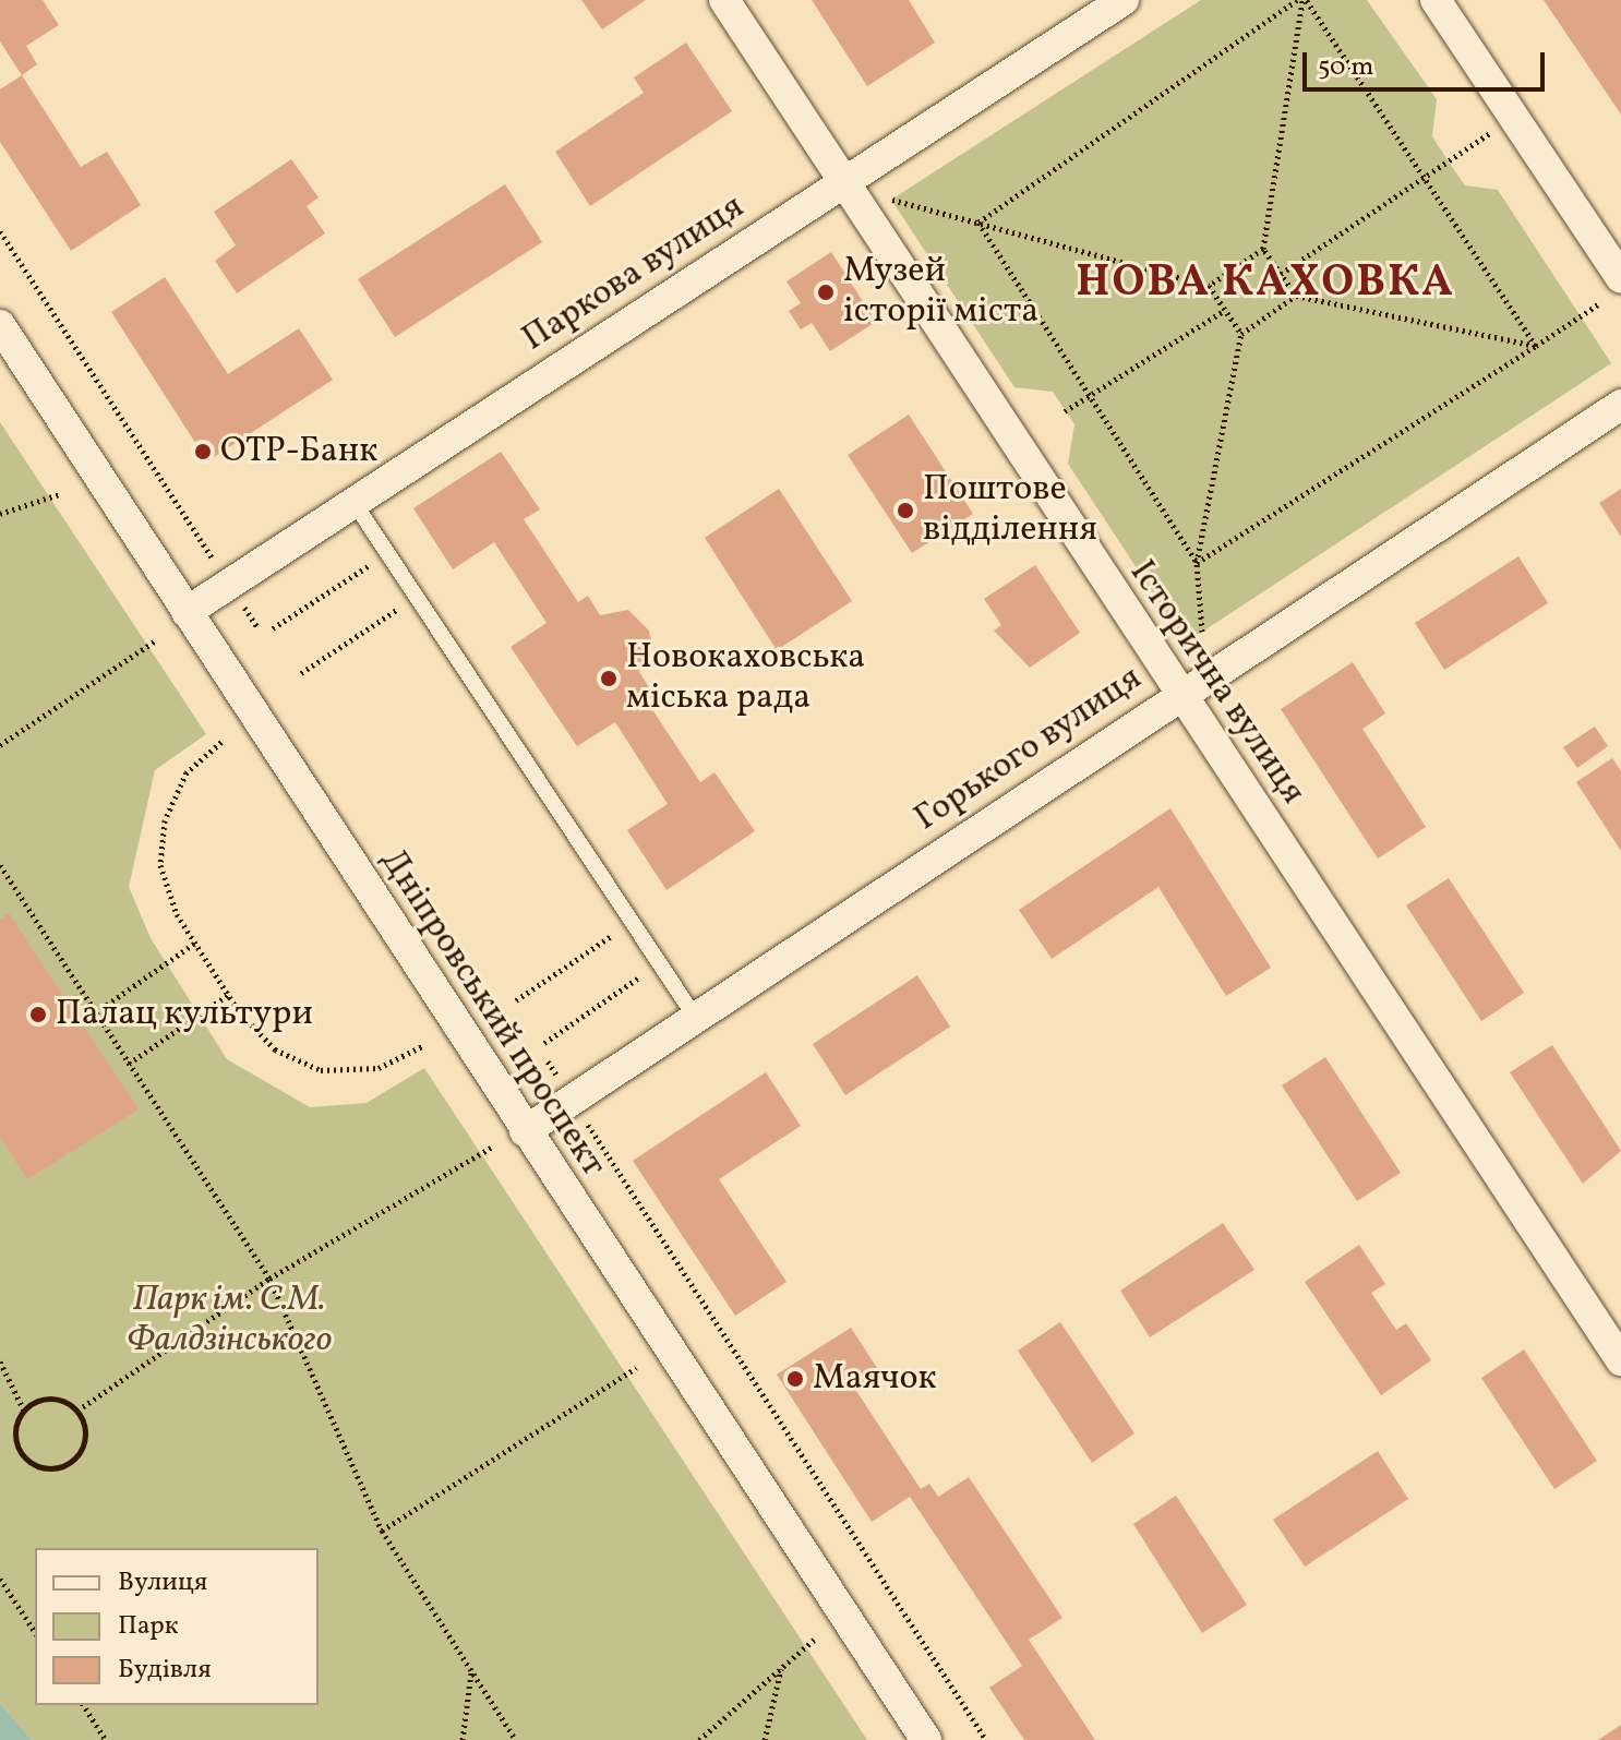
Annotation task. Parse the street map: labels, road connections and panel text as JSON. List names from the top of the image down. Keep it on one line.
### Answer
{"streets":{"street":["Паркова вулиця","Історична вулиця","Горького вулиця","Дніпровський проспект"]},"crossings":[["Паркова вулиця","Історична вулиця"],["Паркова вулиця","Дніпровський проспект"],["Історична вулиця","Горького вулиця"],["Горького вулиця","Дніпровський проспект"]],"districts":["НОВА КАХОВКА"],"parks":["Парк ім. С.М. Фалдзінського"],"places":["Музей історії міста","ОТР-Банк","Поштове відділення","Новокаховська міська рада","Палац культури","Маячок"],"legend":["Вулиця","Парк","Будівля"],"scale_bar":"50 m"}
